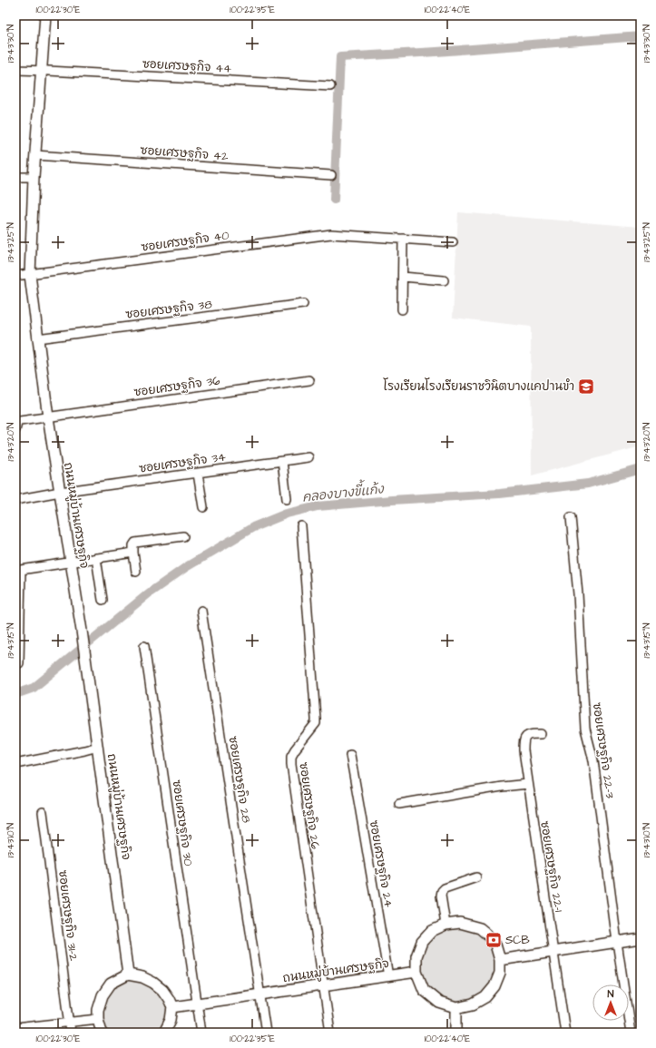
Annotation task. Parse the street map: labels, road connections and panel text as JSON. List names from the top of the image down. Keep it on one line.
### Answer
{"streets":{"street":["ซอยเศรษฐกิจ 44","ซอยเศรษฐกิจ 42","ซอยเศรษฐกิจ 40","ซอยเศรษฐกิจ 38","ซอยเศรษฐกิจ 36","ซอยเศรษฐกิจ 34","ถนนหมู่บ้านเศรษฐกิจ","ซอยเศรษฐกิจ 22-3","ซอยเศรษฐกิจ 28","ซอยเศรษฐกิจ 26","ซอยเศรษฐกิจ 30","ซอยเศรษฐกิจ 24","ซอยเศรษฐกิจ 22-1","ซอยเศรษฐกิจ 31-2"]},"crossings":[["ซอยเศรษฐกิจ 44","ถนนหมู่บ้านเศรษฐกิจ"],["ซอยเศรษฐกิจ 42","ถนนหมู่บ้านเศรษฐกิจ"],["ซอยเศรษฐกิจ 40","ถนนหมู่บ้านเศรษฐกิจ"],["ซอยเศรษฐกิจ 38","ถนนหมู่บ้านเศรษฐกิจ"],["ซอยเศรษฐกิจ 36","ถนนหมู่บ้านเศรษฐกิจ"],["ซอยเศรษฐกิจ 34","ถนนหมู่บ้านเศรษฐกิจ"],["ถนนหมู่บ้านเศรษฐกิจ","ซอยเศรษฐกิจ 28"],["ถนนหมู่บ้านเศรษฐกิจ","ซอยเศรษฐกิจ 26"],["ถนนหมู่บ้านเศรษฐกิจ","ซอยเศรษฐกิจ 30"],["ถนนหมู่บ้านเศรษฐกิจ","ซอยเศรษฐกิจ 24"]],"water":["คลองบางขี้แก้ง"],"places":{"school or university":["โรงเรียนโรงเรียนราชวินิตบางแคปานขำ"],"bank":["SCB"]},"north":"top","coordinates":["100°22'30\"E","100°22'35\"E","100°22'40\"E","13°43'30\"N","13°43'25\"N","13°43'20\"N","13°43'15\"N","13°43'10\"N"]}
